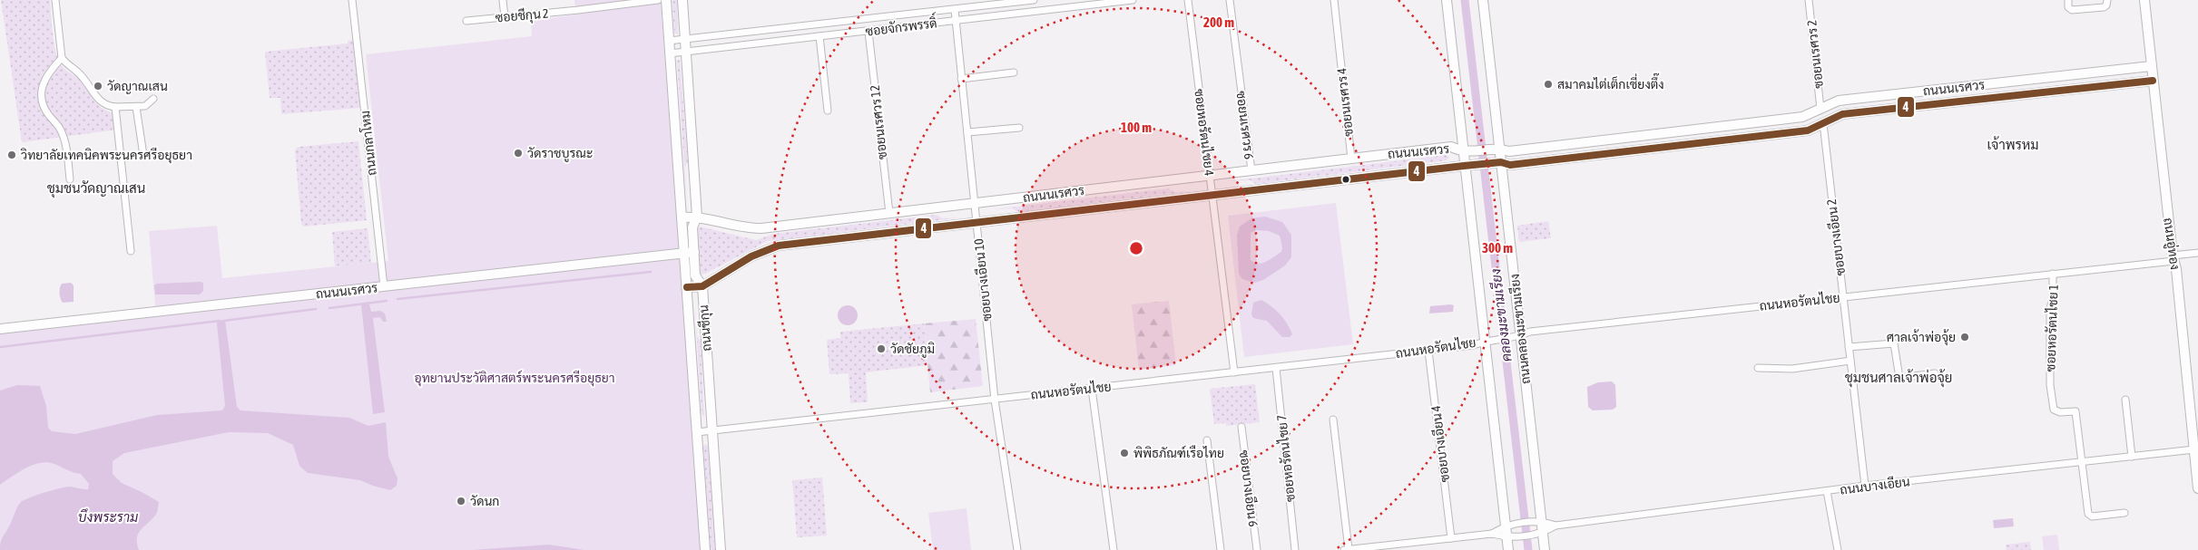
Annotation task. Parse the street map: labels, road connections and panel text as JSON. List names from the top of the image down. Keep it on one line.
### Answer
{"streets":{"street":["ซอยชีกุน 2","ซอยจักรพรรดิ์","ซอยนเรศวร 2","ถนนนเรศวร","ซอยนเรศวร 4","ซอยนเรศวร 12","ซอยนเรศวร 6","ซอยหอรัตนไชย 4","ถนนกลาโหม","ซอยบางเอียน 2","ถนนอู่ทอง","ซอยบางเอียน 10","ถนนหอรัตนไชย","ถนนชีกุน","ซอยหอรัตนไชย 1","ถนนคลองมะขามเรียง","ซอยบางเอียน 4","ซอยหอรัตนไชย 7","ถนนบางเอียน","ซอยบางเอียน 6"]},"crossings":[["ซอยจักรพรรดิ์","ซอยนเรศวร 12"],["ซอยจักรพรรดิ์","ซอยบางเอียน 10"],["ซอยจักรพรรดิ์","ถนนชีกุน"],["ซอยนเรศวร 2","ถนนนเรศวร"],["ถนนนเรศวร","ซอยนเรศวร 4"],["ถนนนเรศวร","ซอยนเรศวร 12"],["ถนนนเรศวร","ซอยนเรศวร 6"],["ถนนนเรศวร","ซอยหอรัตนไชย 4"],["ถนนนเรศวร","ถนนกลาโหม"],["ถนนนเรศวร","ซอยบางเอียน 2"],["ถนนนเรศวร","ถนนอู่ทอง"],["ถนนนเรศวร","ซอยบางเอียน 10"],["ถนนนเรศวร","ถนนชีกุน"],["ถนนนเรศวร","ถนนคลองมะขามเรียง"],["ซอยหอรัตนไชย 4","ถนนหอรัตนไชย"],["ซอยบางเอียน 2","ถนนหอรัตนไชย"],["ซอยบางเอียน 2","ถนนบางเอียน"],["ถนนอู่ทอง","ถนนหอรัตนไชย"],["ถนนอู่ทอง","ถนนบางเอียน"],["ซอยบางเอียน 10","ถนนหอรัตนไชย"],["ถนนหอรัตนไชย","ถนนชีกุน"],["ถนนหอรัตนไชย","ซอยหอรัตนไชย 1"],["ถนนหอรัตนไชย","ถนนคลองมะขามเรียง"],["ถนนหอรัตนไชย","ซอยบางเอียน 4"],["ถนนหอรัตนไชย","ซอยหอรัตนไชย 7"],["ซอยหอรัตนไชย 1","ถนนบางเอียน"],["ถนนคลองมะขามเรียง","ถนนบางเอียน"],["ซอยบางเอียน 4","ถนนบางเอียน"]],"districts":["เจ้าพรหม","ชุมชนวัดญาณเสน","ชุมชนศาลเจ้าพ่อจุ้ย"],"water":["คลองมะขามเรียง","บึงพระราม"],"parks":["อุทยานประวัติศาสตร์พระนครศรีอยุธยา"],"places":["สมาคมไต่เต็กเซี่ยงตึ๊ง","วัดญาณเสน","วัดราชบูรณะ","วิทยาลัยเทคนิคพระนครศรีอยุธยา","ศาลเจ้าพ่อจุ้ย","วัดชัยภูมิ","พิพิธภัณฑ์เรือไทย","วัดนก"],"lines":["transit line 4"],"rings":["200 m","100 m","300 m"]}
